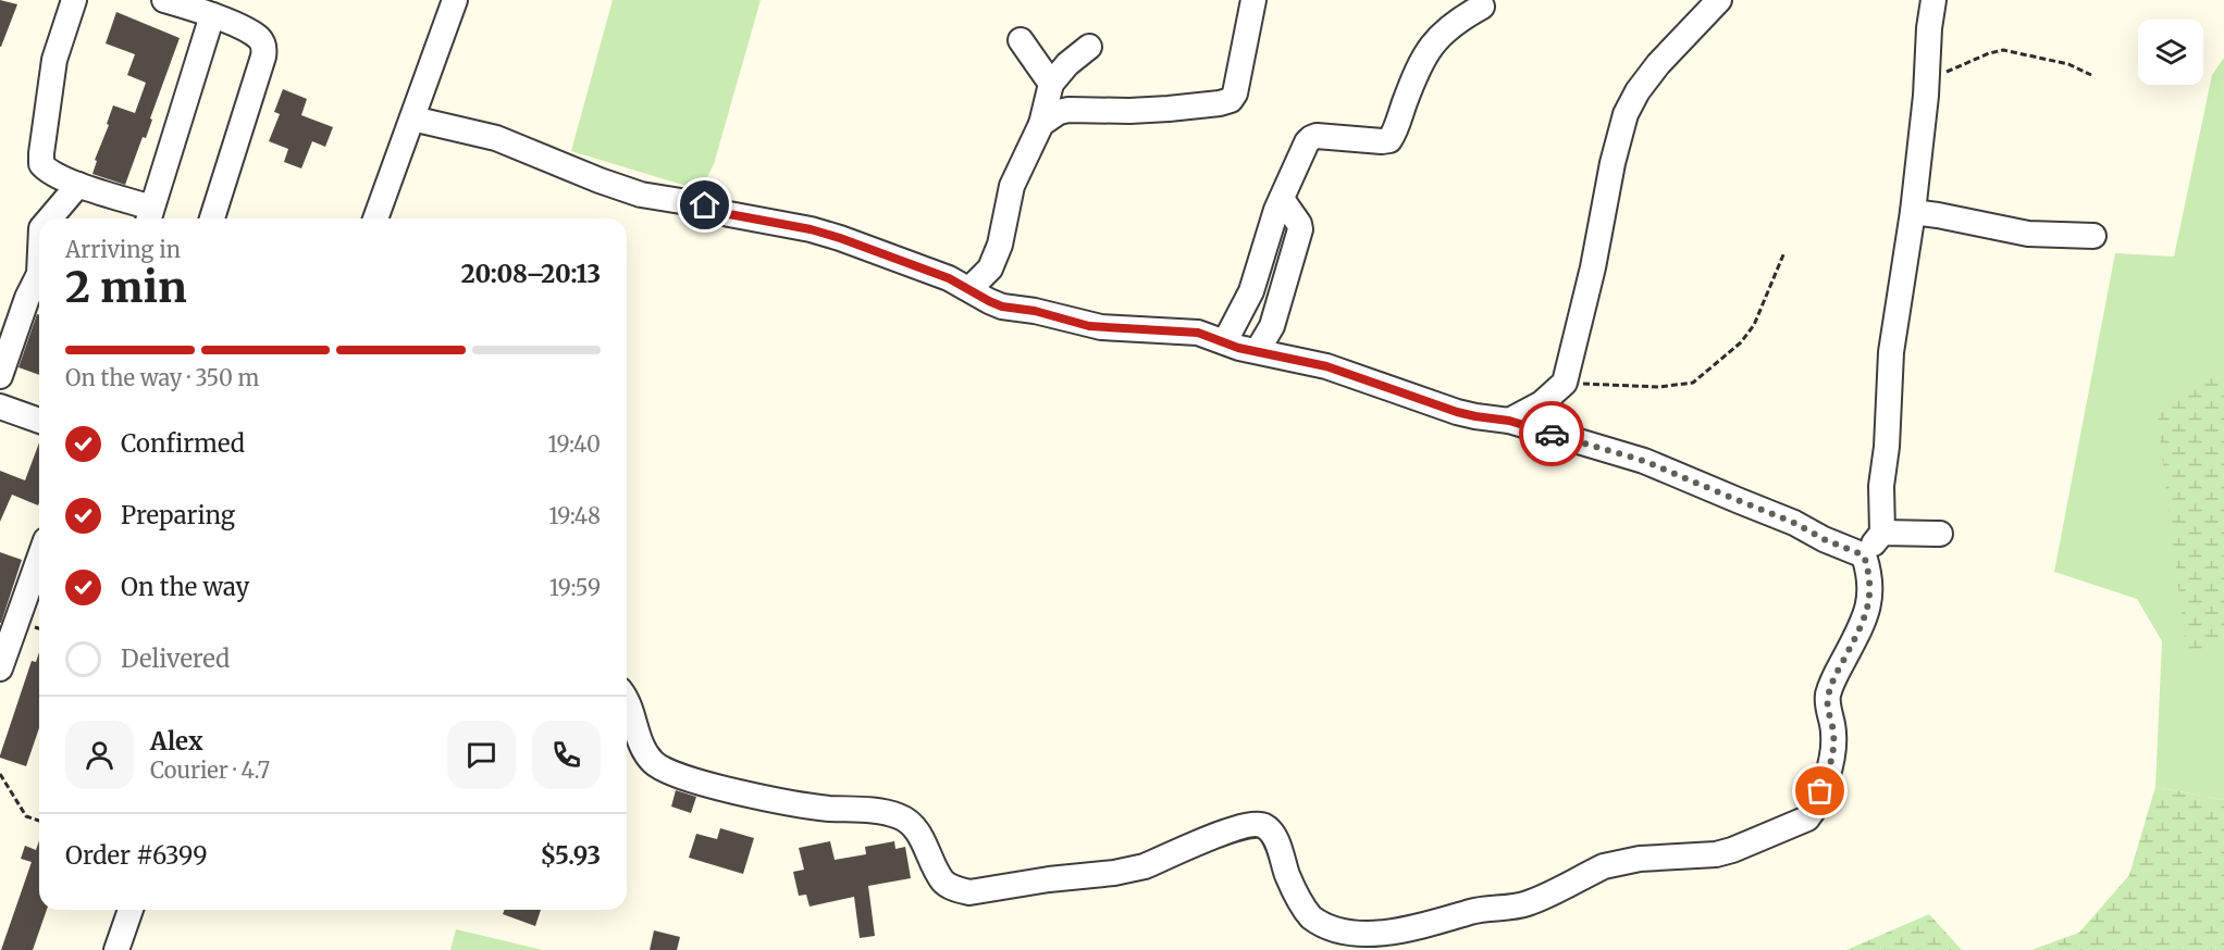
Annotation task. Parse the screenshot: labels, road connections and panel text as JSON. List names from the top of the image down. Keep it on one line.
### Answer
{"page":{"heading":["2 min","Arriving in","20:08–20:13"],"panel":["Alex","Courier · 4.7","Order #6399","$5.93"],"bar":"On the way · 350 m","list":[["Confirmed","19:40"],["Preparing","19:48"],["On the way","19:59"],"Delivered"]}}
